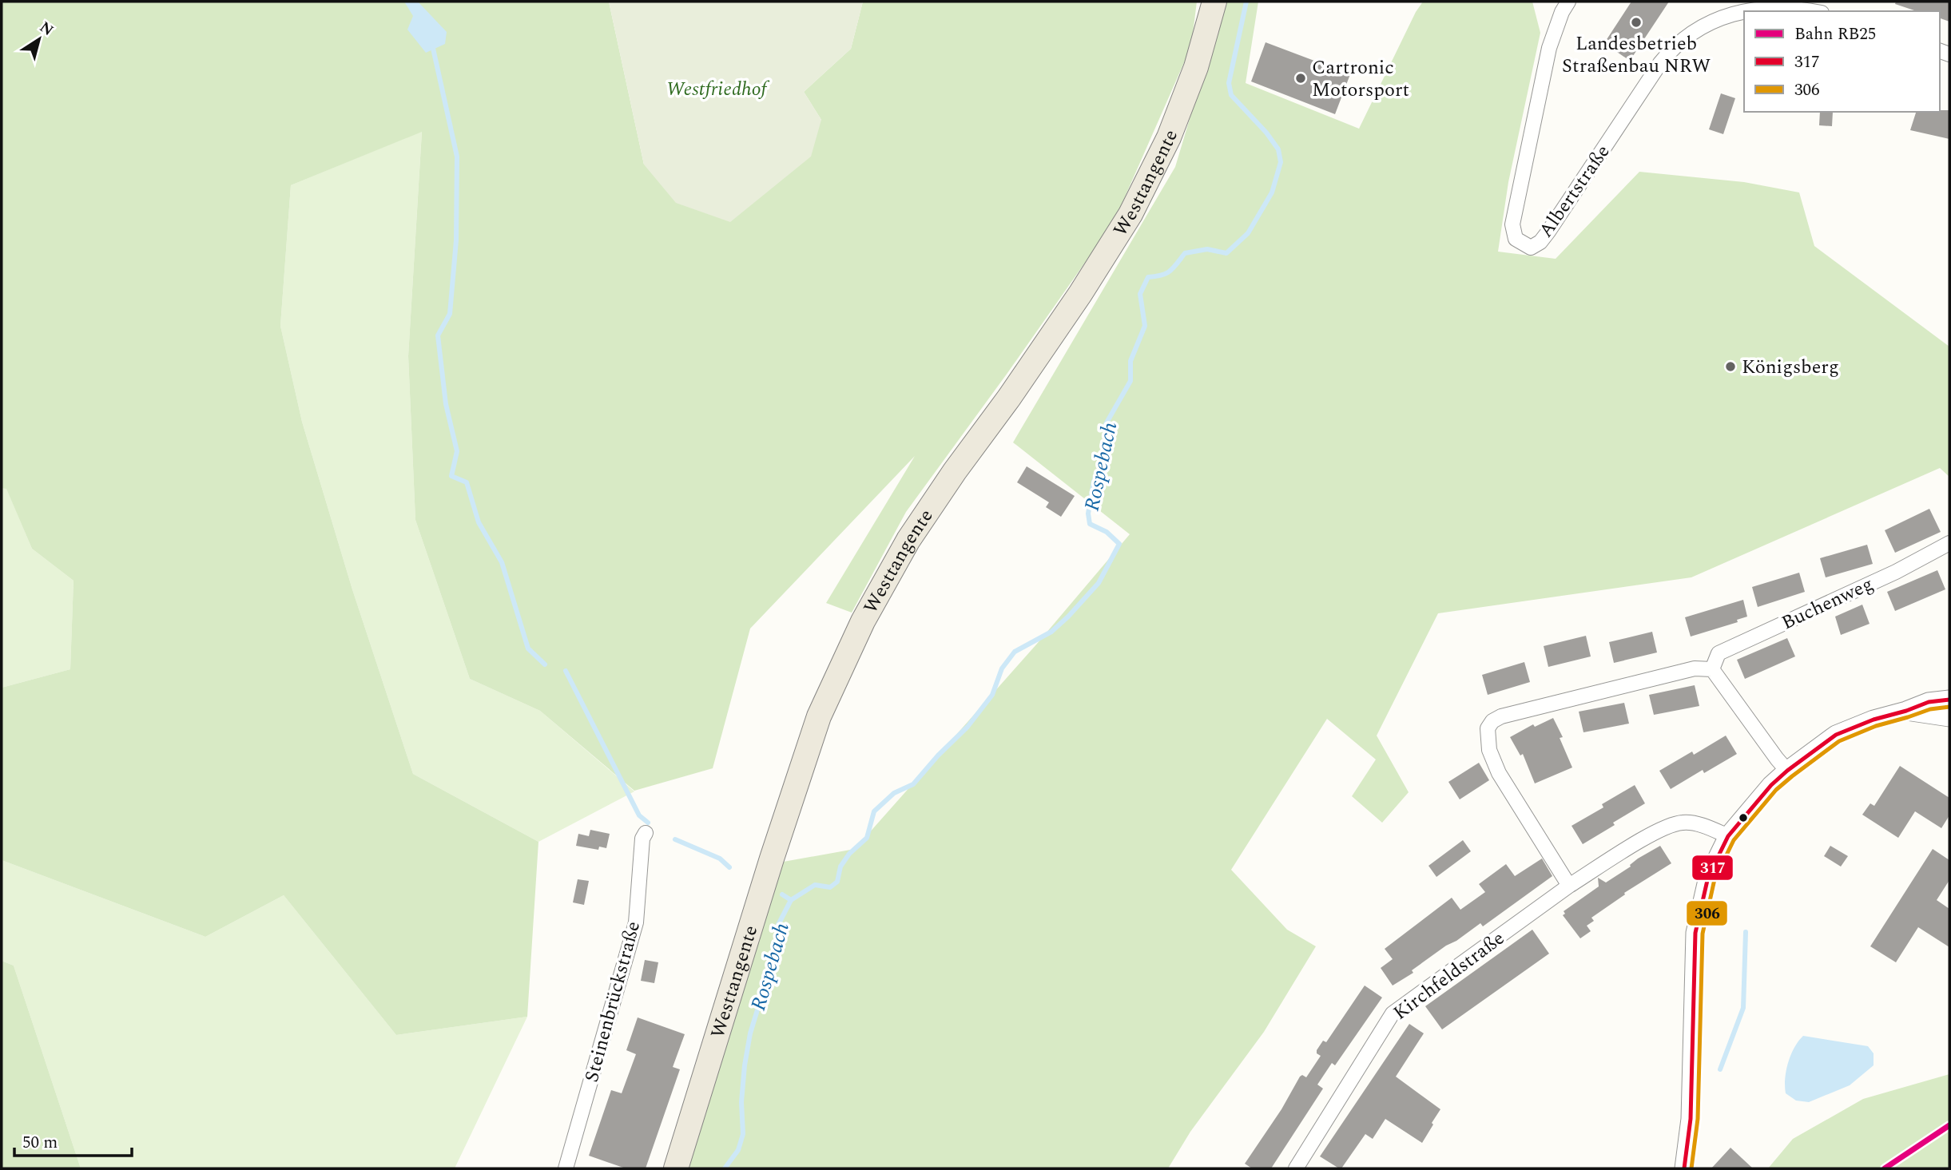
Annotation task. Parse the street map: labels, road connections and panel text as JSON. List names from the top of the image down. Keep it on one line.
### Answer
{"streets":{"main road":["Westtangente"],"street":["Albertstraße","Buchenweg","Kirchfeldstraße","Steinenbrückstraße"]},"water":["Rospebach"],"parks":["Westfriedhof"],"places":["Landesbetrieb Straßenbau NRW","Cartronic Motorsport","Königsberg"],"lines":["transit line 317","transit line 306","rail line RB25"],"legend":["Bahn RB25","317","306"],"scale_bar":"50 m","north":"top right"}
